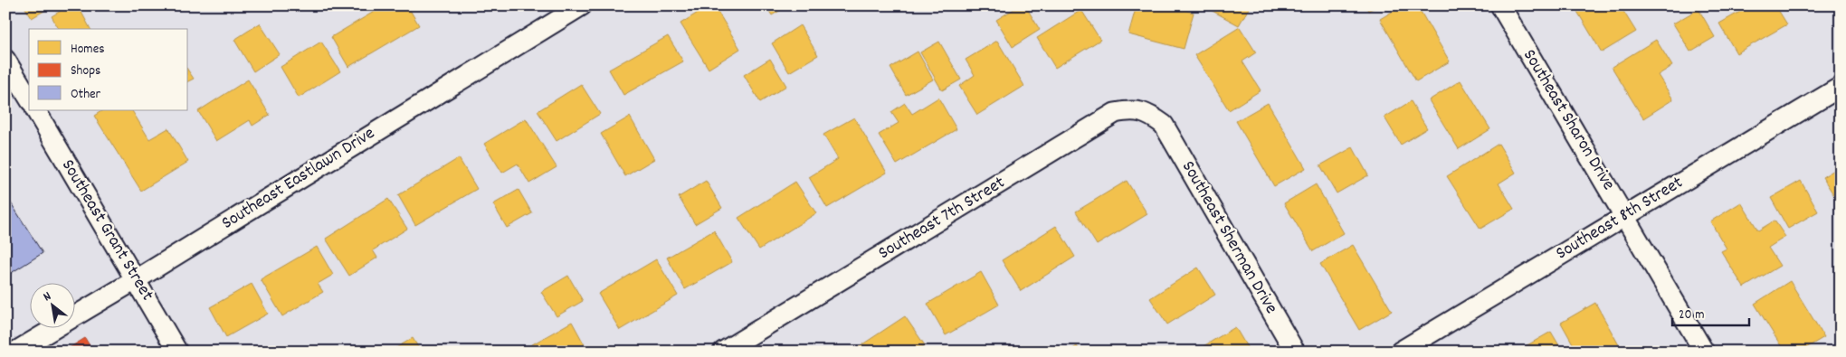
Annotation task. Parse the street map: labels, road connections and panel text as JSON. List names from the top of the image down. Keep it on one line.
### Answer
{"streets":{"street":["Southeast Sharon Drive","Southeast Eastlawn Drive","Southeast 7th Street","Southeast 8th Street","Southeast Grant Street","Southeast Sherman Drive"]},"crossings":[["Southeast Sharon Drive","Southeast 8th Street"],["Southeast Eastlawn Drive","Southeast Grant Street"],["Southeast 7th Street","Southeast Sherman Drive"]],"legend":["Homes","Shops","Other"],"scale_bar":"20 m","north":"top left"}
